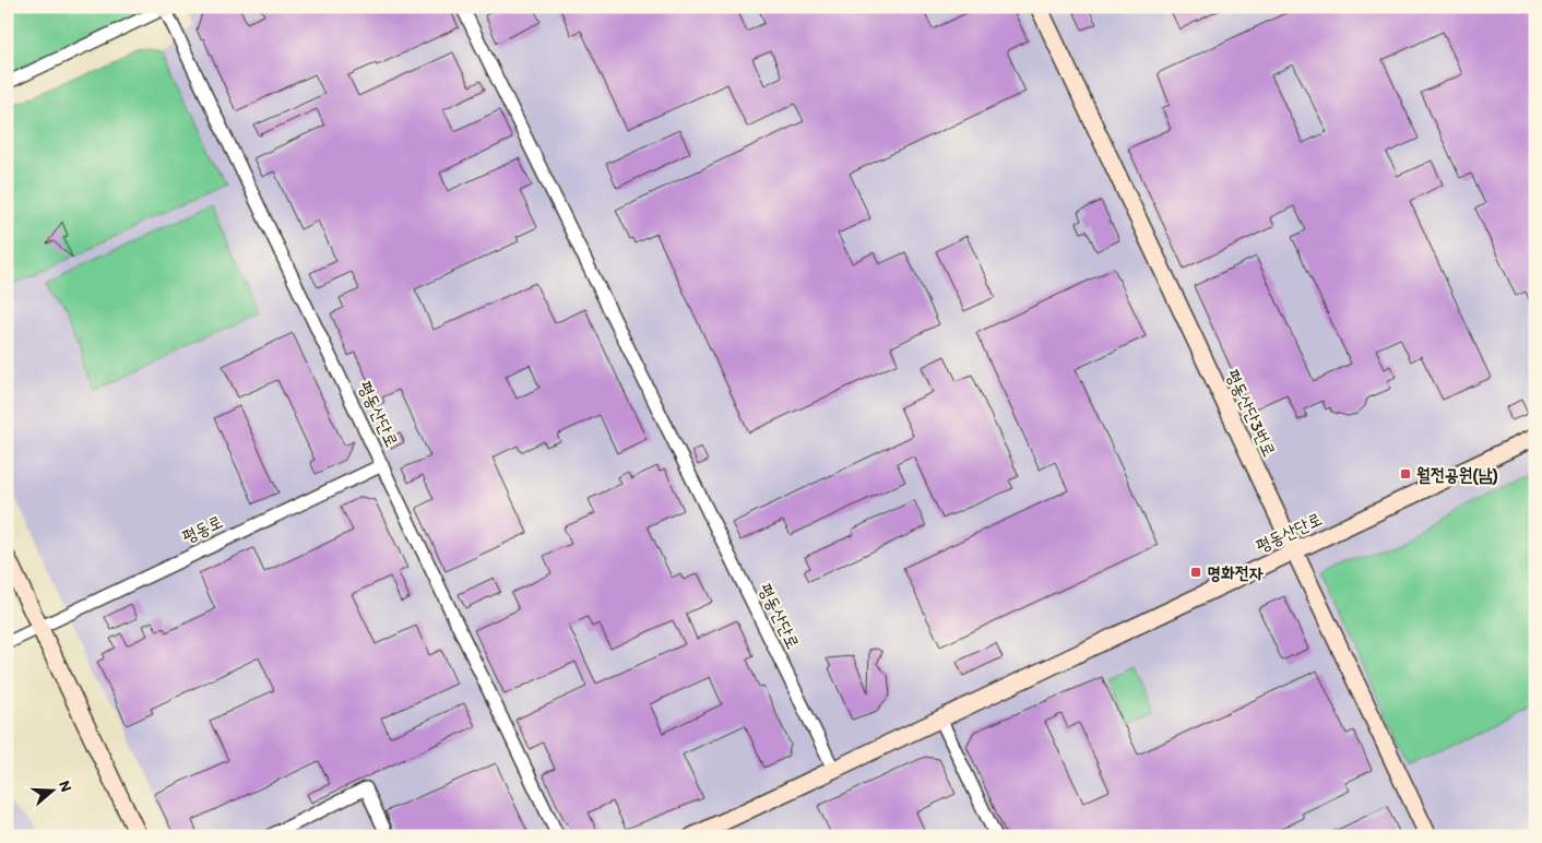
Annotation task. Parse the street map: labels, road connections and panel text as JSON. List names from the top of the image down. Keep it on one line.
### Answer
{"streets":{"street":["평동산단3번로","평동산단로","평동로"]},"crossings":[["평동산단3번로","평동산단로"],["평동산단로","평동로"]],"places":{"transit":["월전공원(남)","명화전자"]},"north":"right"}
